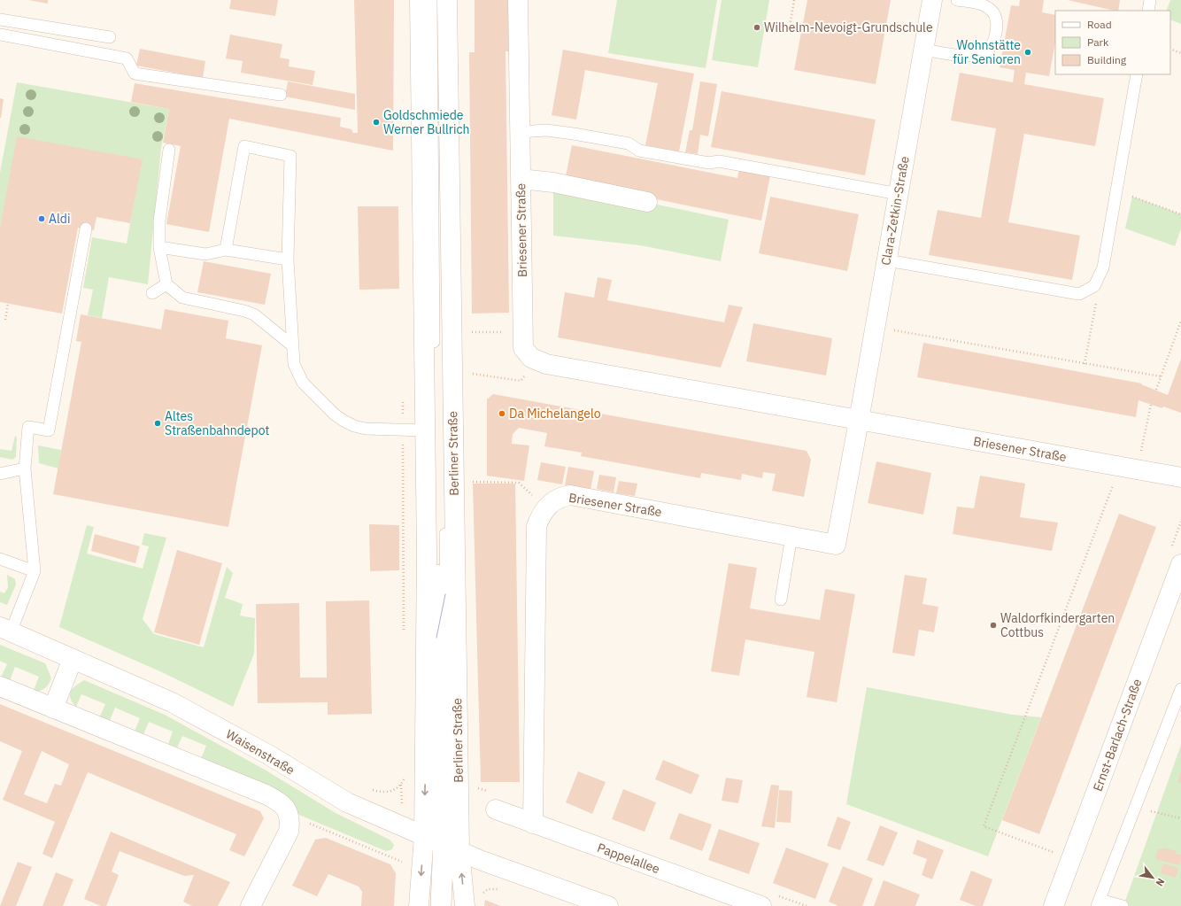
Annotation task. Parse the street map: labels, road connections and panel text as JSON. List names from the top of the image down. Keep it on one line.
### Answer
{"streets":{"street":["Clara-Zetkin-Straße","Briesener Straße","Berliner Straße","Ernst-Barlach-Straße","Waisenstraße","Pappelallee"]},"crossings":[["Clara-Zetkin-Straße","Briesener Straße"],["Briesener Straße","Pappelallee"],["Berliner Straße","Waisenstraße"]],"places":["Wilhelm-Nevoigt-Grundschule","Wohnstätte für Senioren","Goldschmiede Werner Bullrich","Aldi","Da Michelangelo","Altes Straßenbahndepot","Waldorfkindergarten Cottbus"],"legend":["Road","Park","Building"],"north":"bottom right"}
